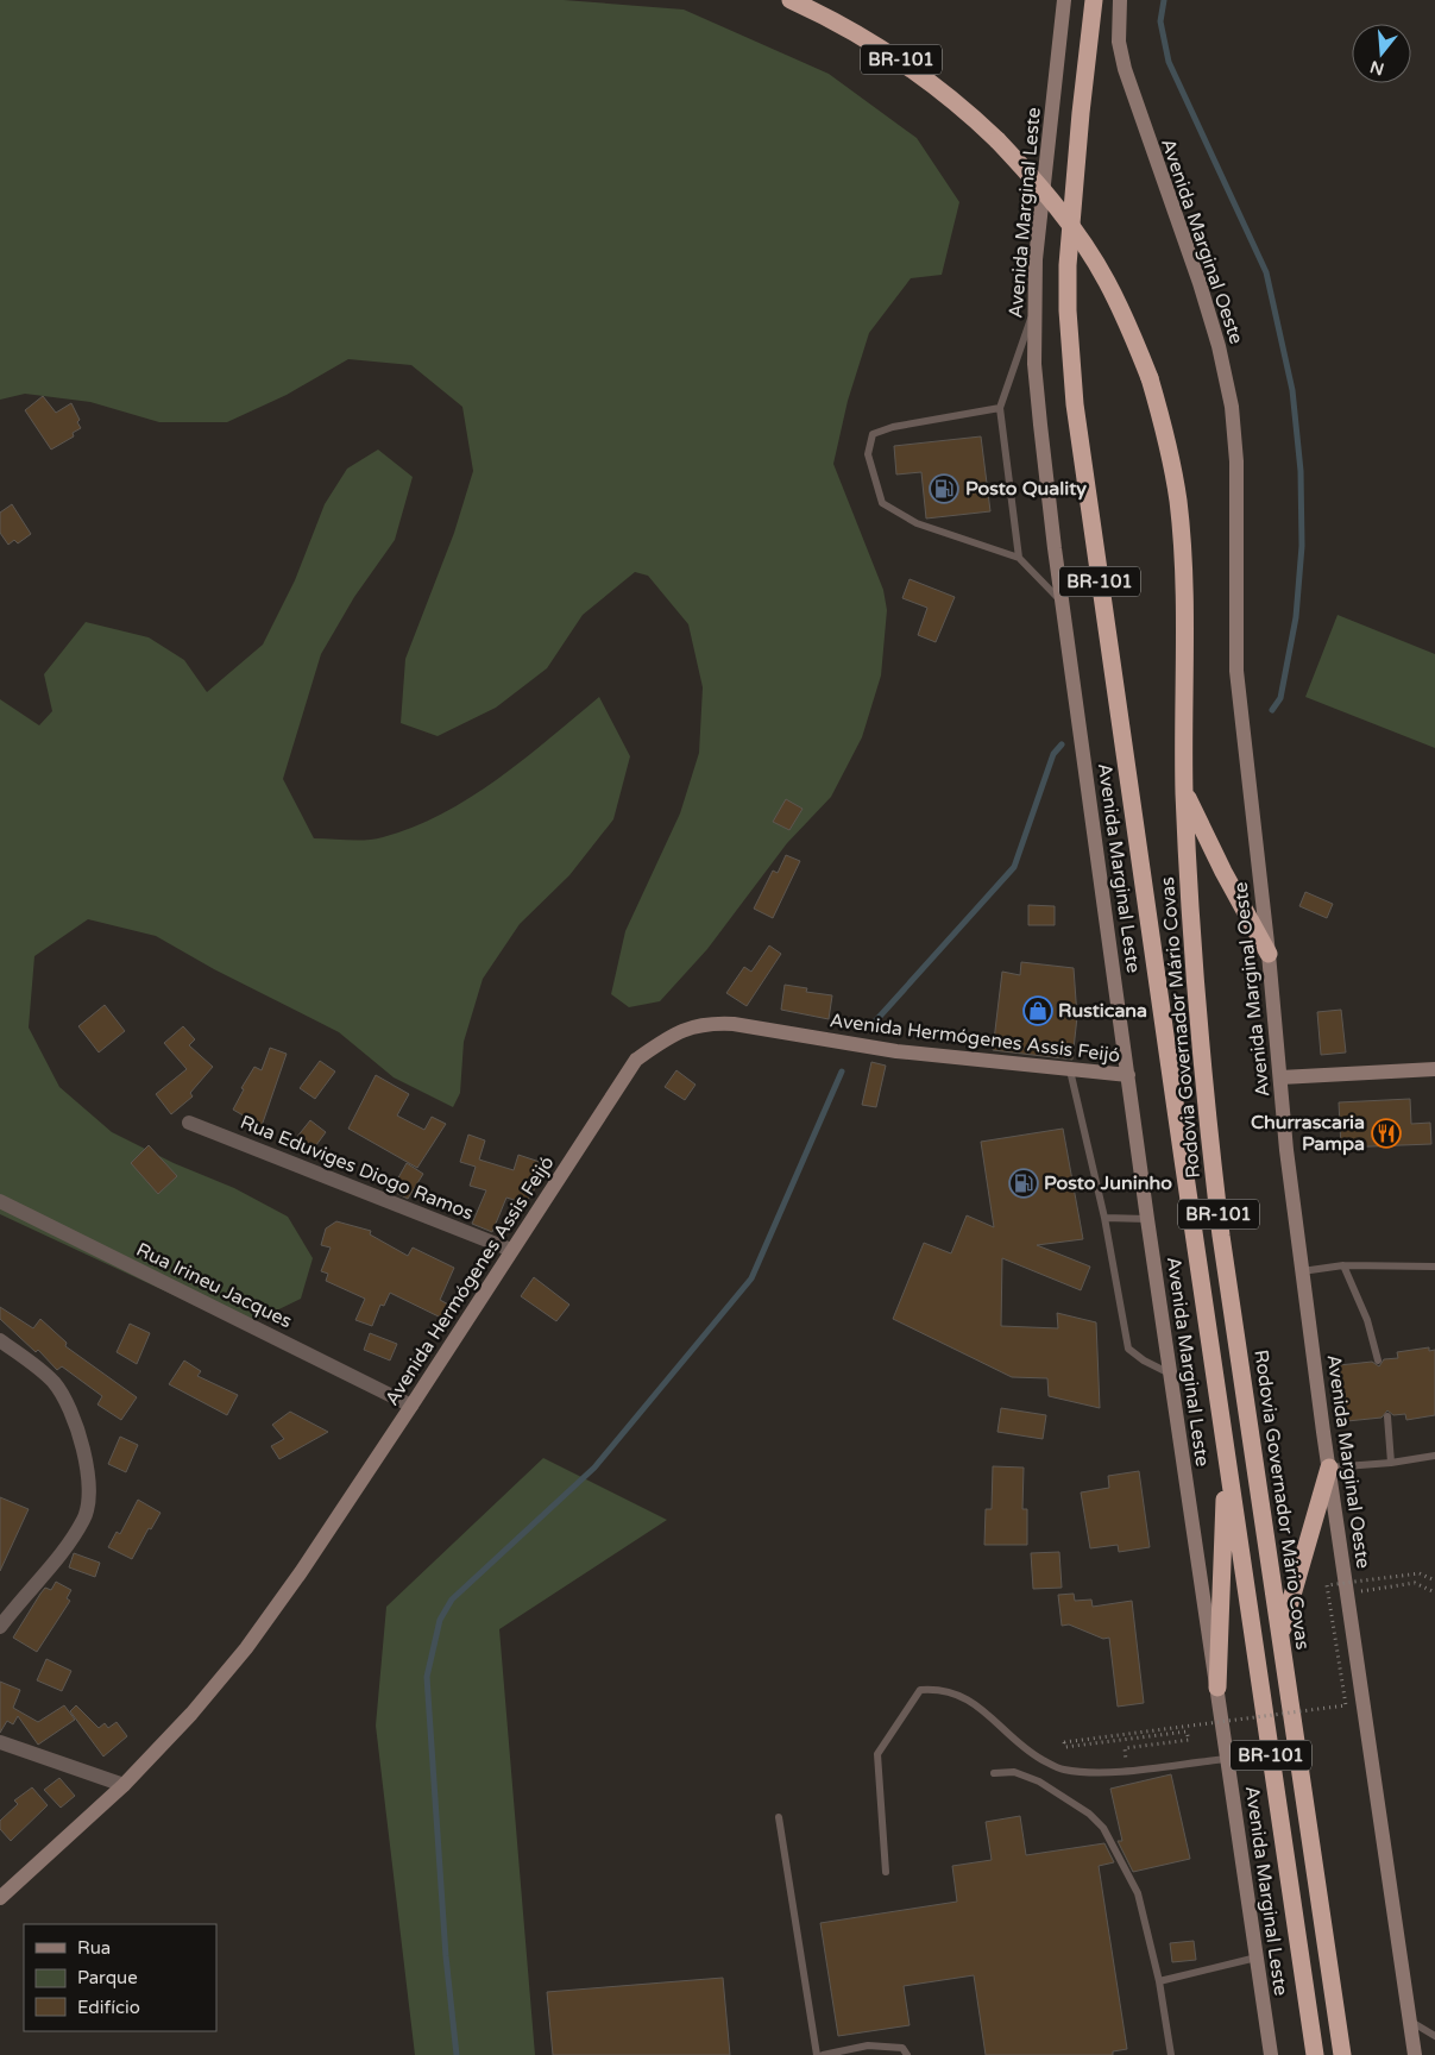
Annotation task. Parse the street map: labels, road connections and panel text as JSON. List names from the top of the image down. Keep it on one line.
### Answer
{"streets":{"highway":["BR-101","Rodovia Governador Mário Covas"],"main road":["Avenida Marginal Leste","Avenida Marginal Oeste","Avenida Hermógenes Assis Feijó"],"street":["Rua Eduviges Diogo Ramos","Rua Irineu Jacques"]},"crossings":[["Avenida Marginal Leste","Avenida Hermógenes Assis Feijó"],["Avenida Hermógenes Assis Feijó","Rua Eduviges Diogo Ramos"],["Avenida Hermógenes Assis Feijó","Rua Irineu Jacques"]],"places":{"fuel station":["Posto Quality","Posto Juninho"],"shop":["Rusticana"],"restaurant":["Churrascaria Pampa"]},"legend":["Rua","Parque","Edifício"],"north":"bottom"}
